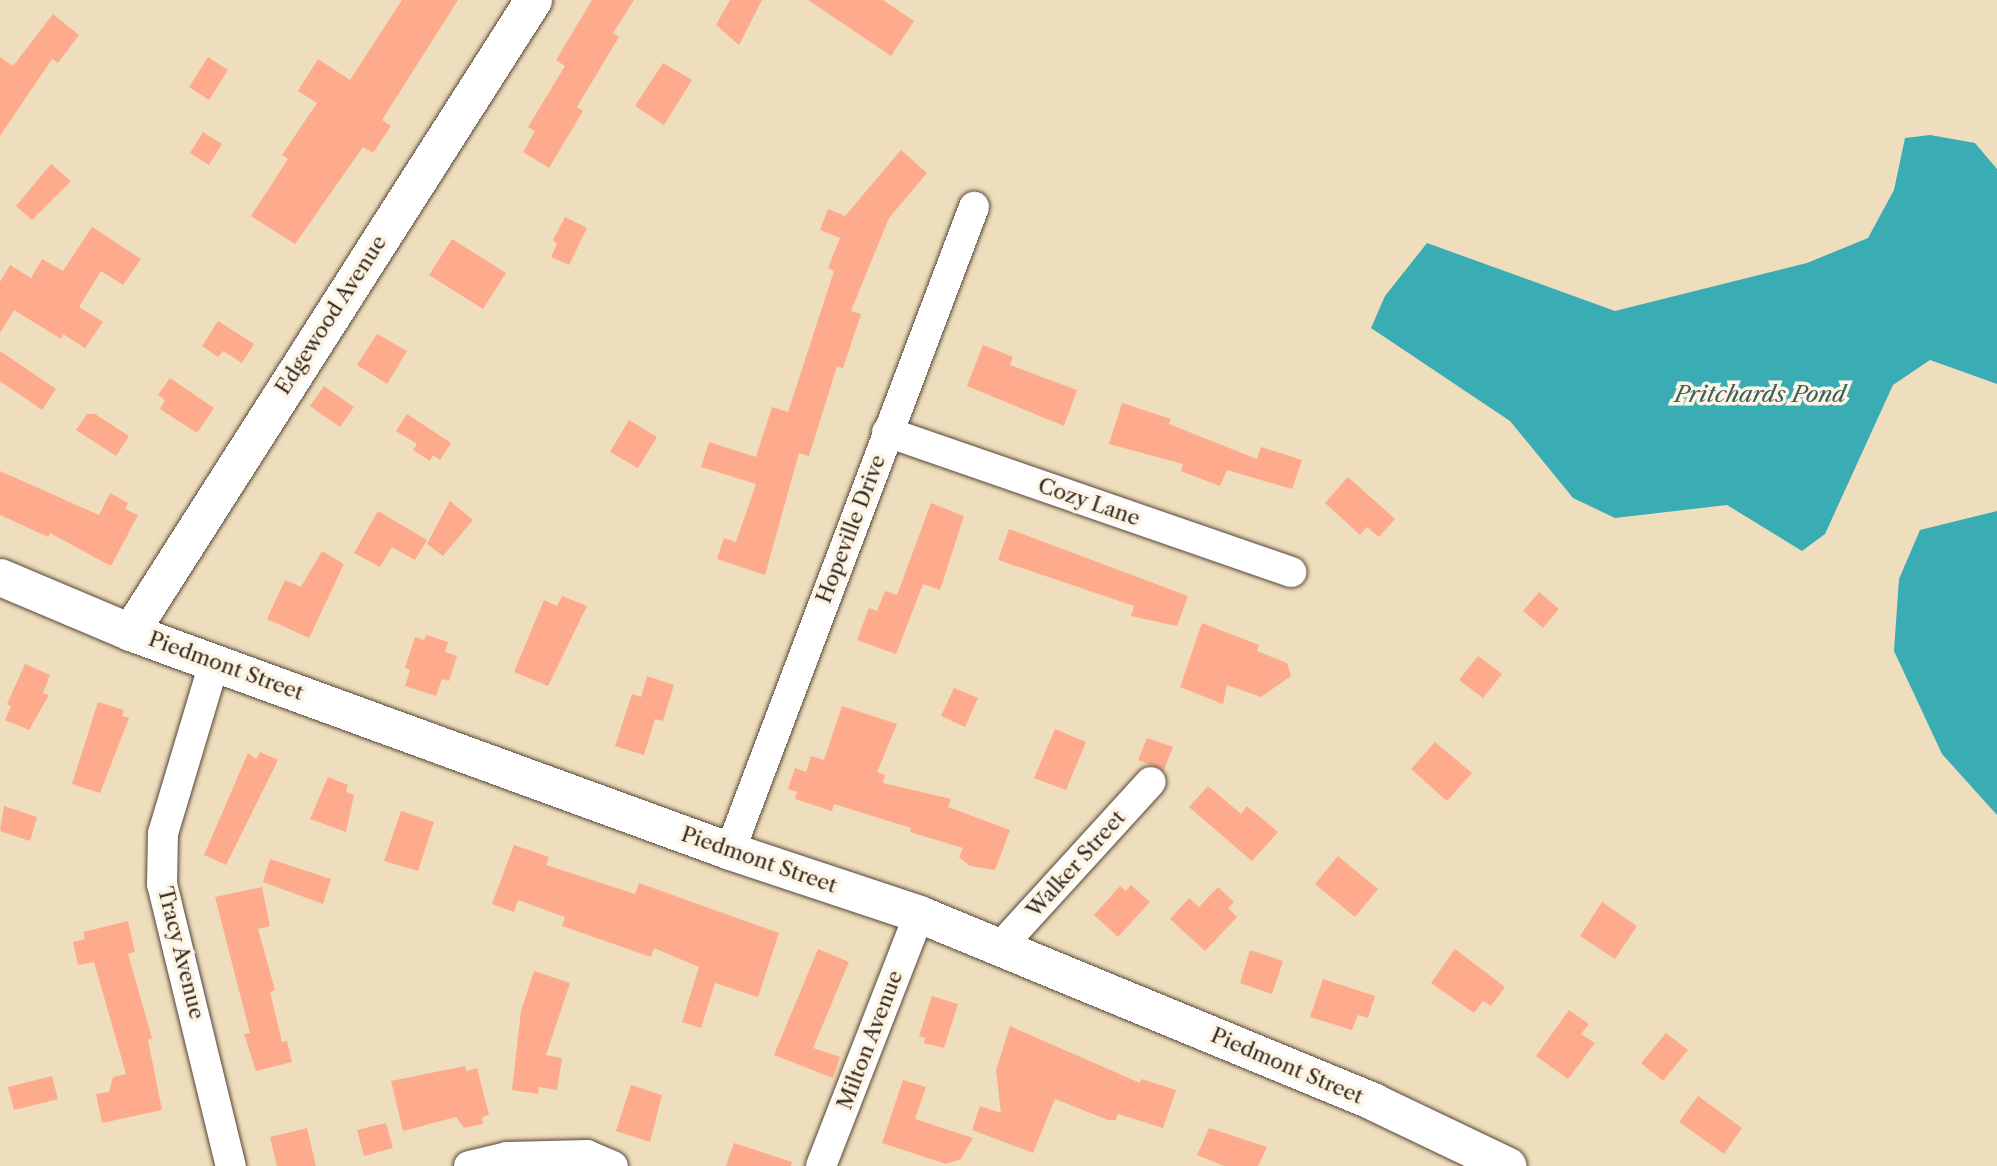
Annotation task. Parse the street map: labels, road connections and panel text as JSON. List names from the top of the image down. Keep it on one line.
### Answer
{"streets":{"street":["Edgewood Avenue","Cozy Lane","Hopeville Drive","Piedmont Street","Walker Street","Tracy Avenue","Milton Avenue"]},"crossings":[["Edgewood Avenue","Piedmont Street"],["Cozy Lane","Hopeville Drive"],["Hopeville Drive","Piedmont Street"],["Piedmont Street","Walker Street"],["Piedmont Street","Tracy Avenue"],["Piedmont Street","Milton Avenue"]],"water":["Pritchards Pond"]}
